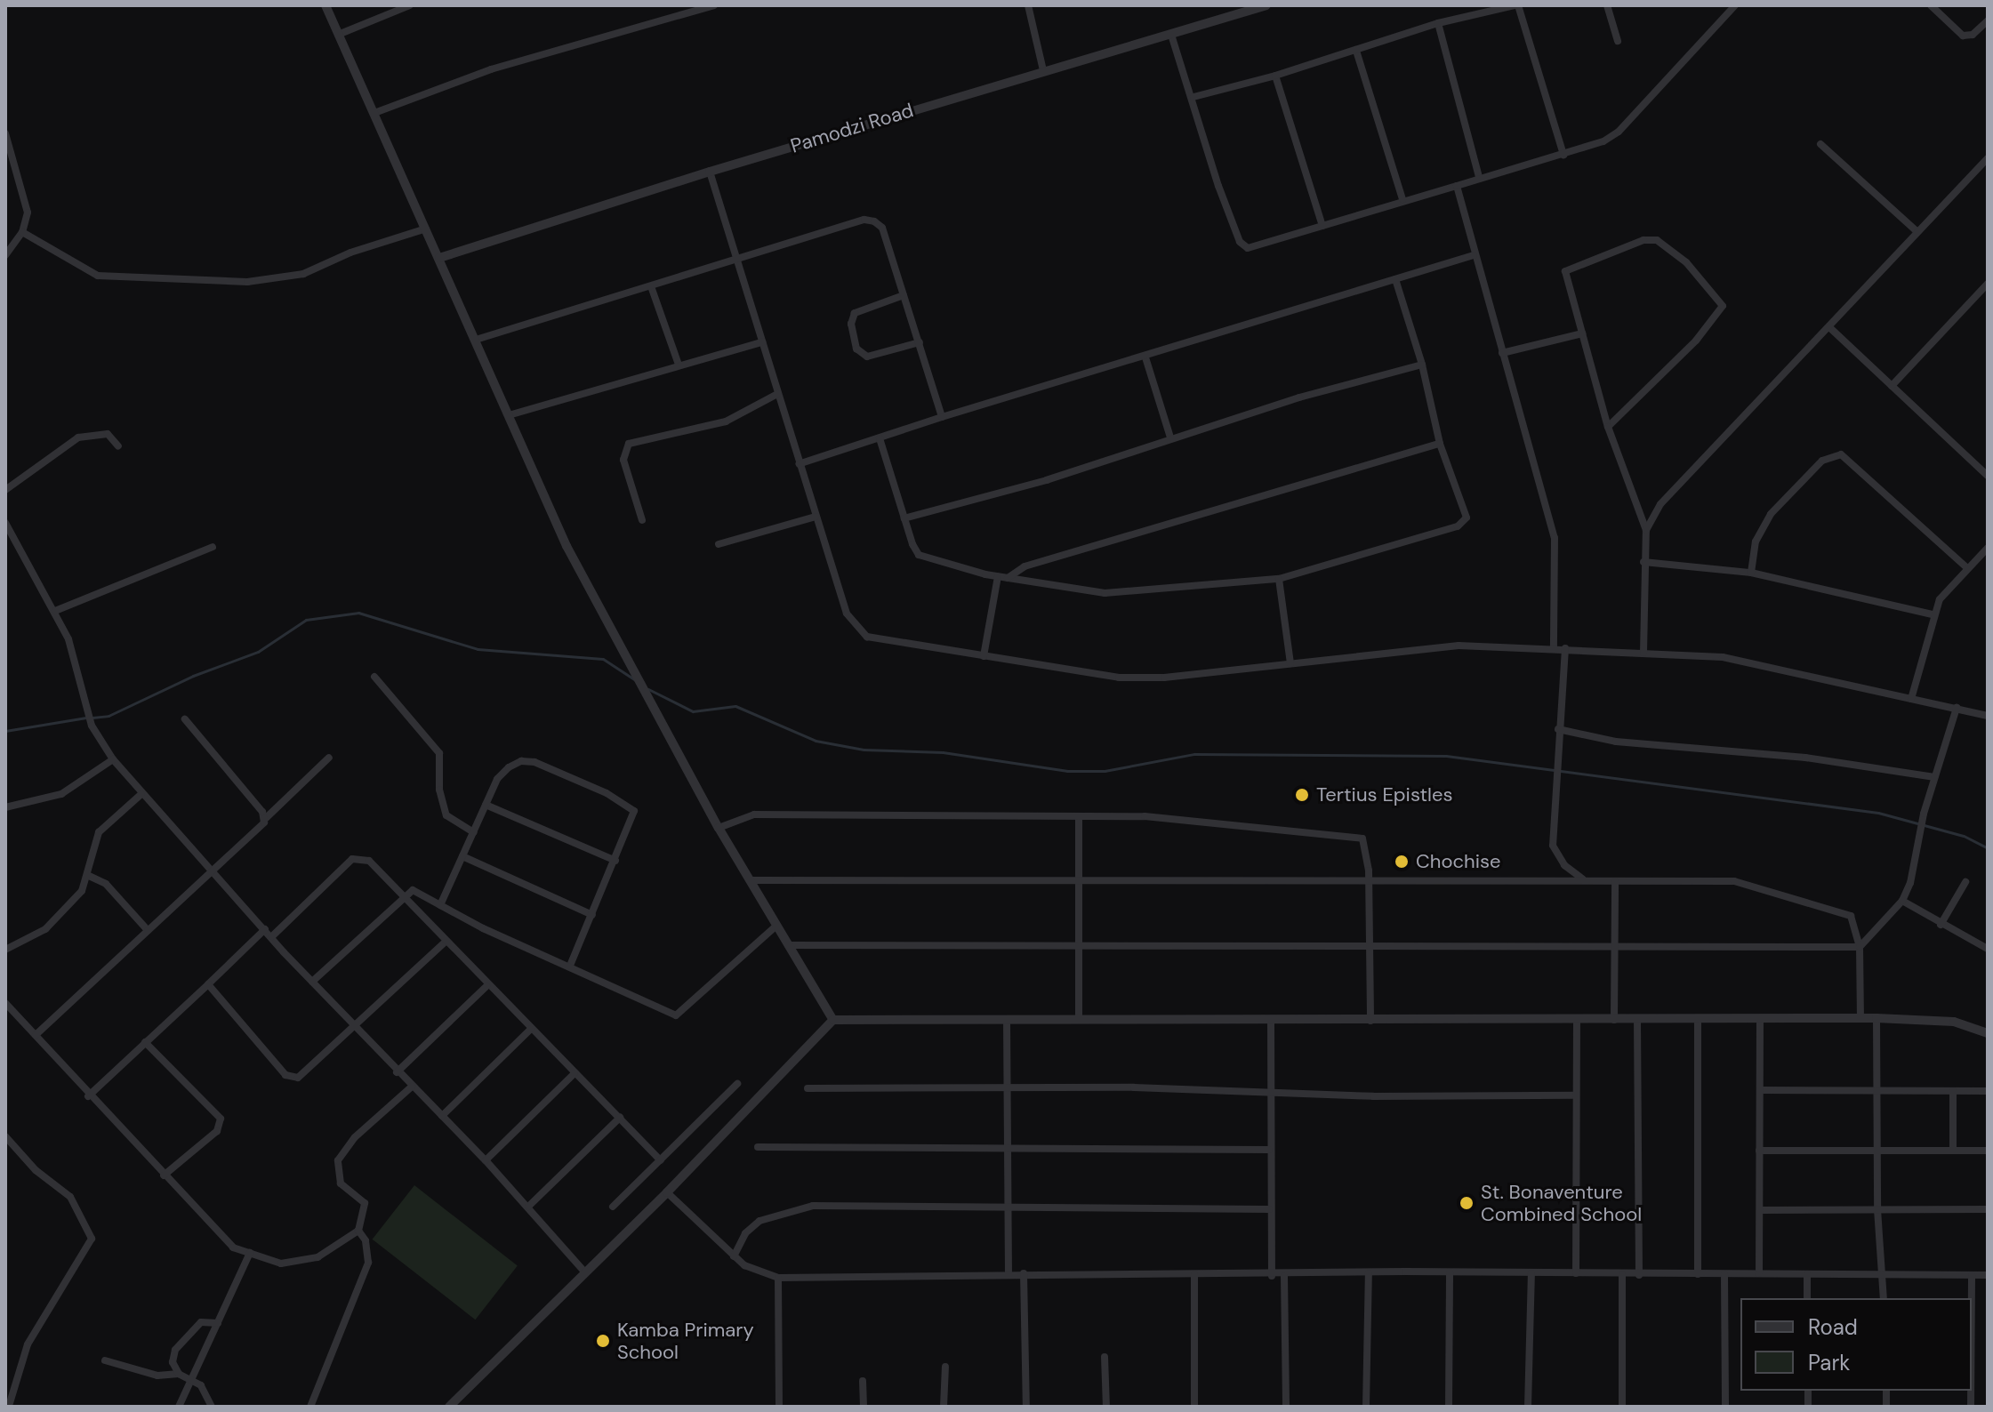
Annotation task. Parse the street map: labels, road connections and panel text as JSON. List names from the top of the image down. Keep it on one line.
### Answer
{"streets":{"street":["Pamodzi Road"]},"places":["Tertius Epistles","Chochise","St. Bonaventure Combined School","Kamba Primary School"],"legend":["Road","Park"]}
